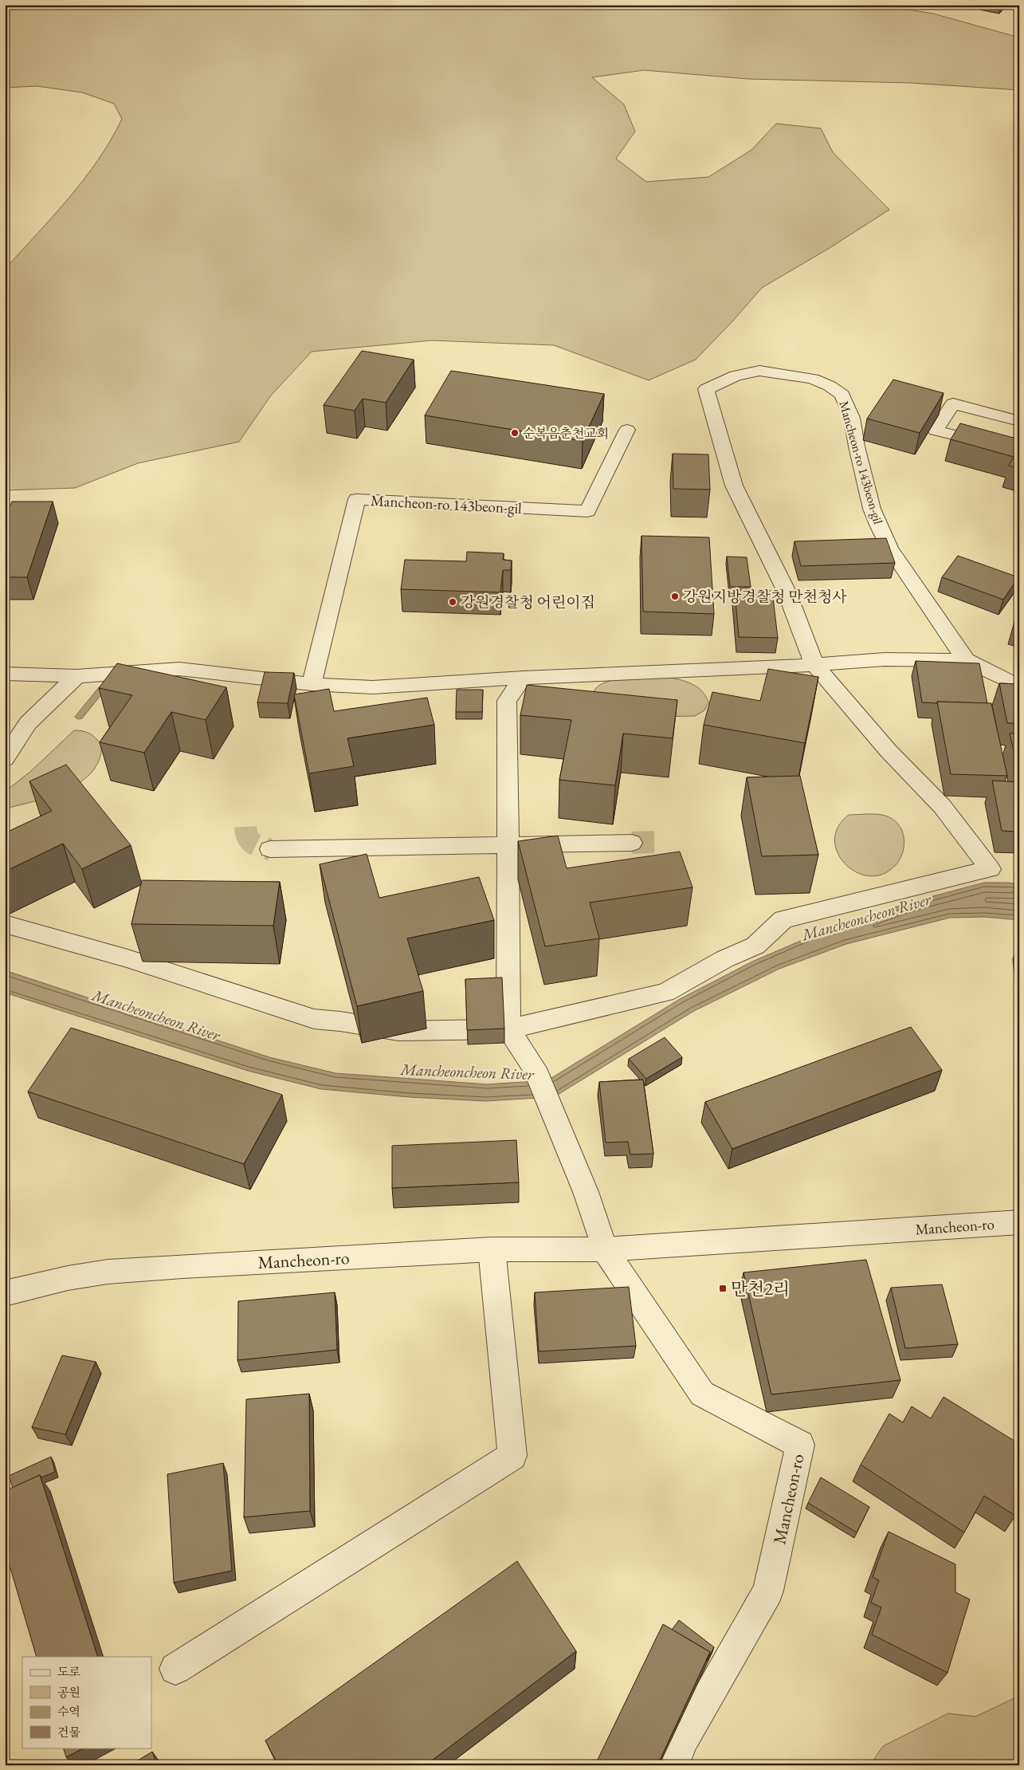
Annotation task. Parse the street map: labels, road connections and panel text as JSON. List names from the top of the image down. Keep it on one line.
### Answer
{"streets":{"street":["Mancheon-ro 143beon-gil","Mancheon-ro"]},"water":["Mancheoncheon River"],"places":{"other":["순복음춘천교회","강원지방경찰청 만천청사","강원경찰청 어린이집"],"transit":["만천2리"]},"legend":["도로","공원","수역","건물"]}
